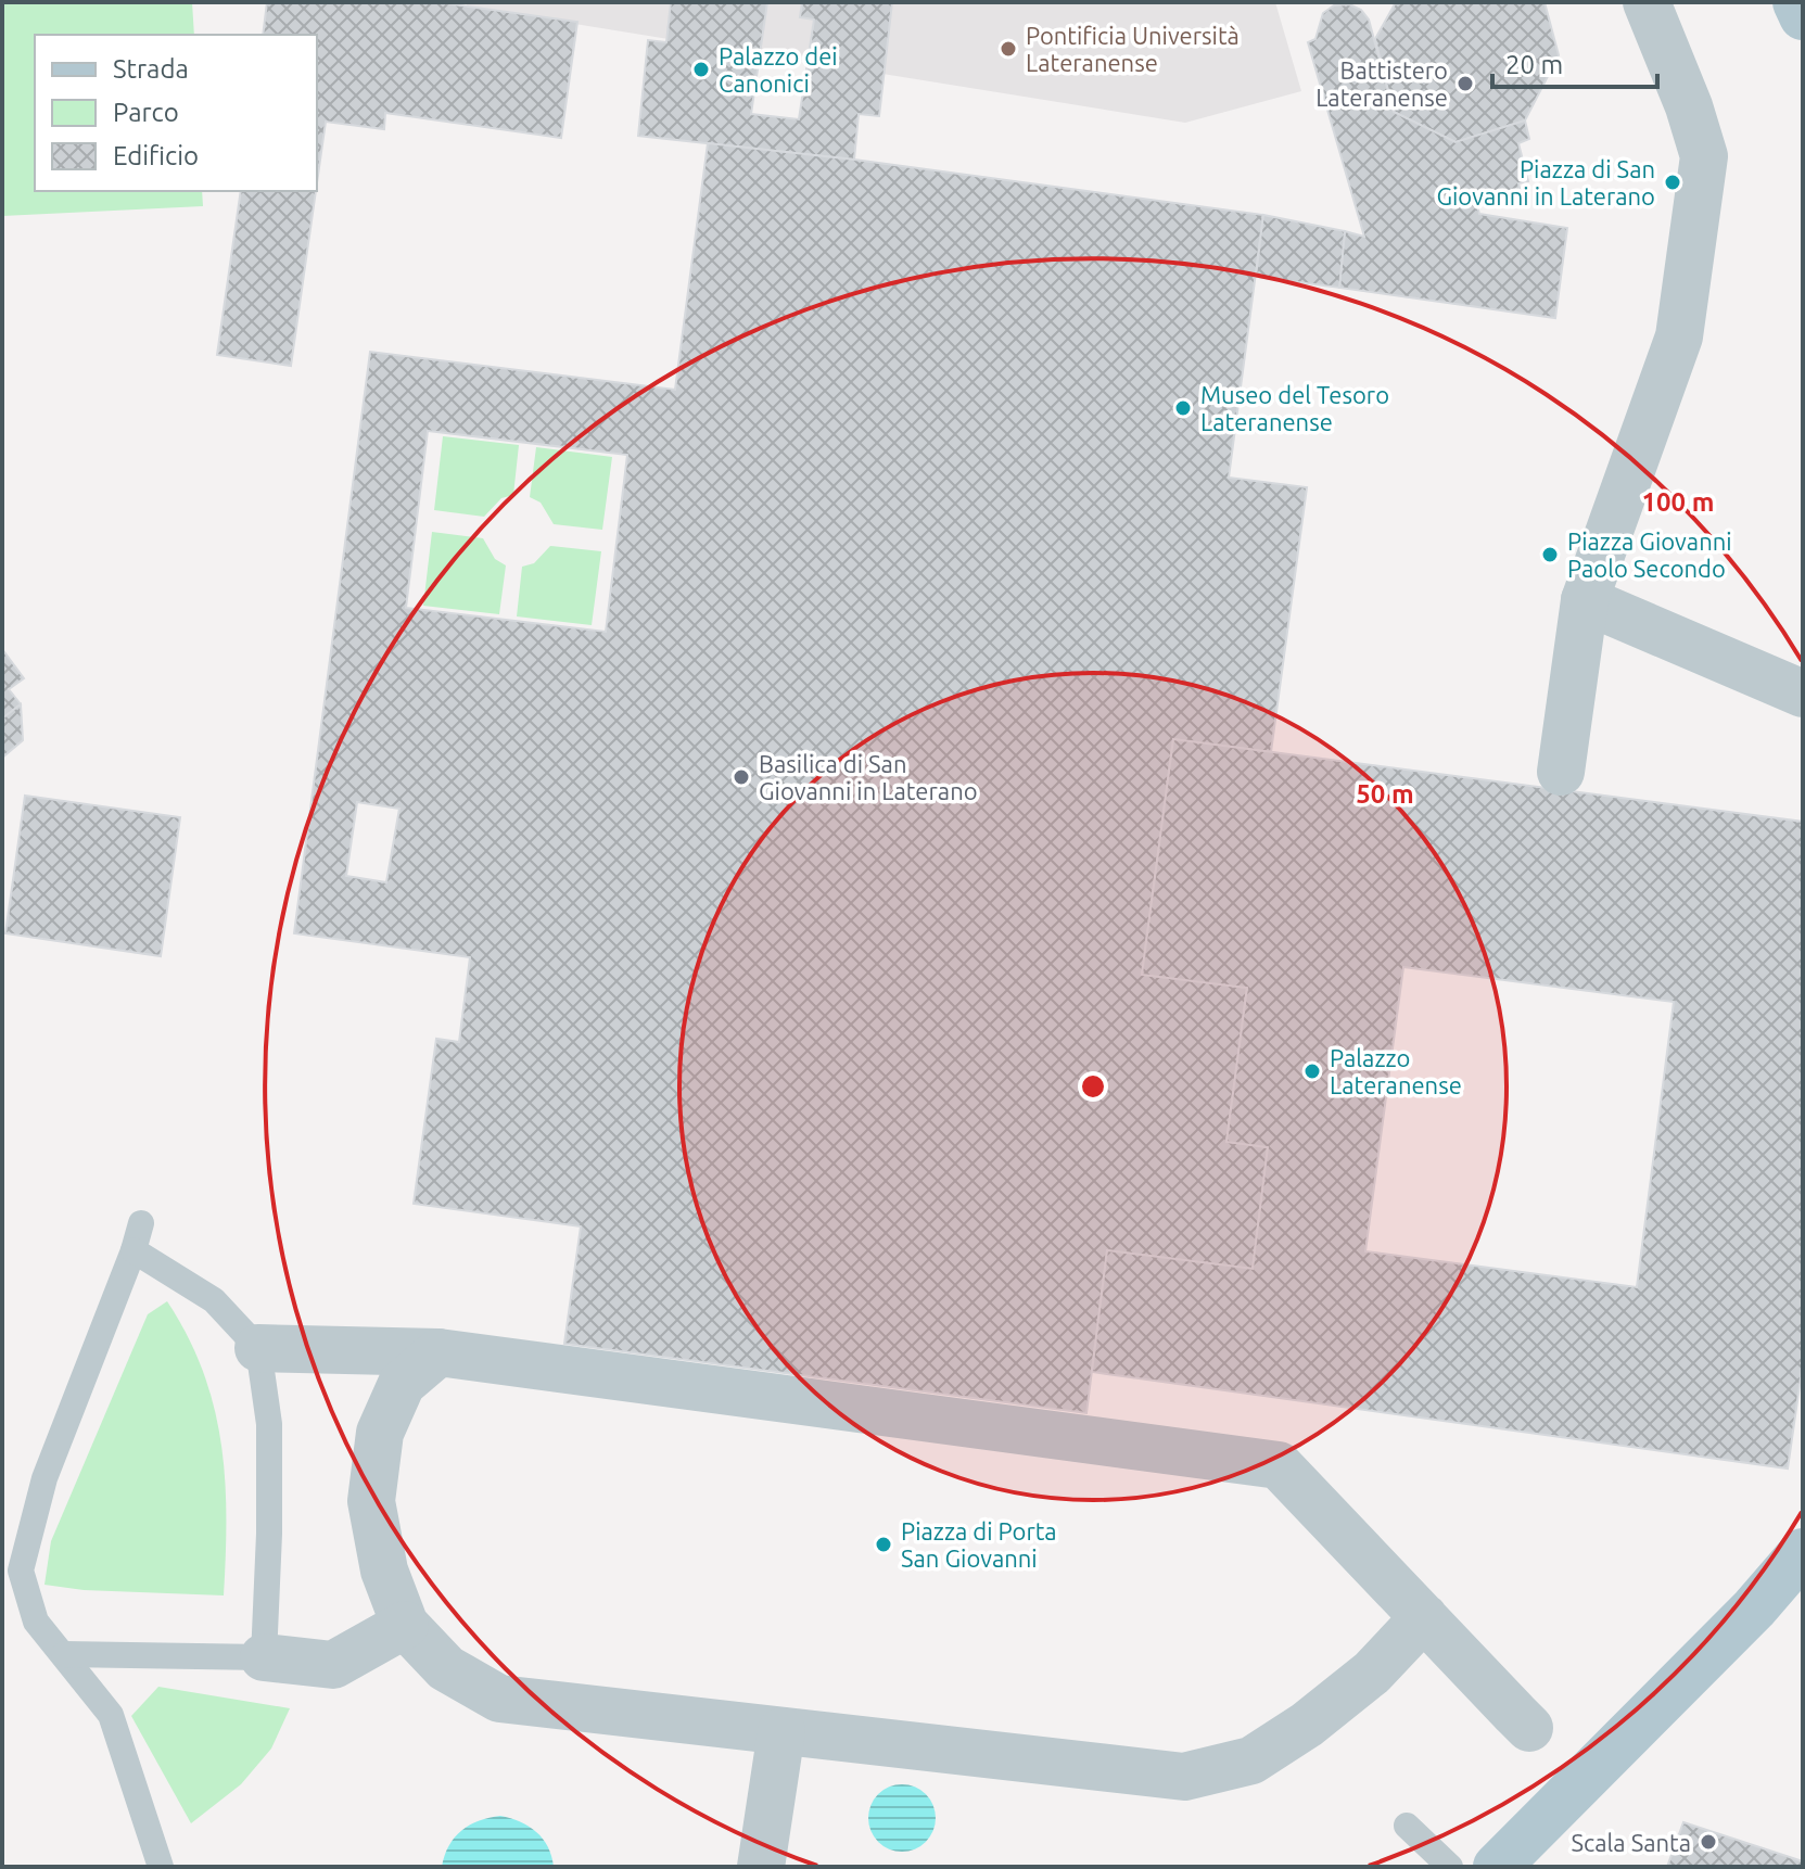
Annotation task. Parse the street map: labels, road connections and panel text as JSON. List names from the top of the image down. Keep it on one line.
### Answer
{"places":["Pontificia Università Lateranense","Palazzo dei Canonici","Battistero Lateranense","Piazza di San Giovanni in Laterano","Museo del Tesoro Lateranense","Piazza Giovanni Paolo Secondo","Basilica di San Giovanni in Laterano","Palazzo Lateranense","Piazza di Porta San Giovanni","Scala Santa"],"legend":["Strada","Parco","Edificio"],"scale_bar":"20 m","rings":["100 m","50 m"]}
